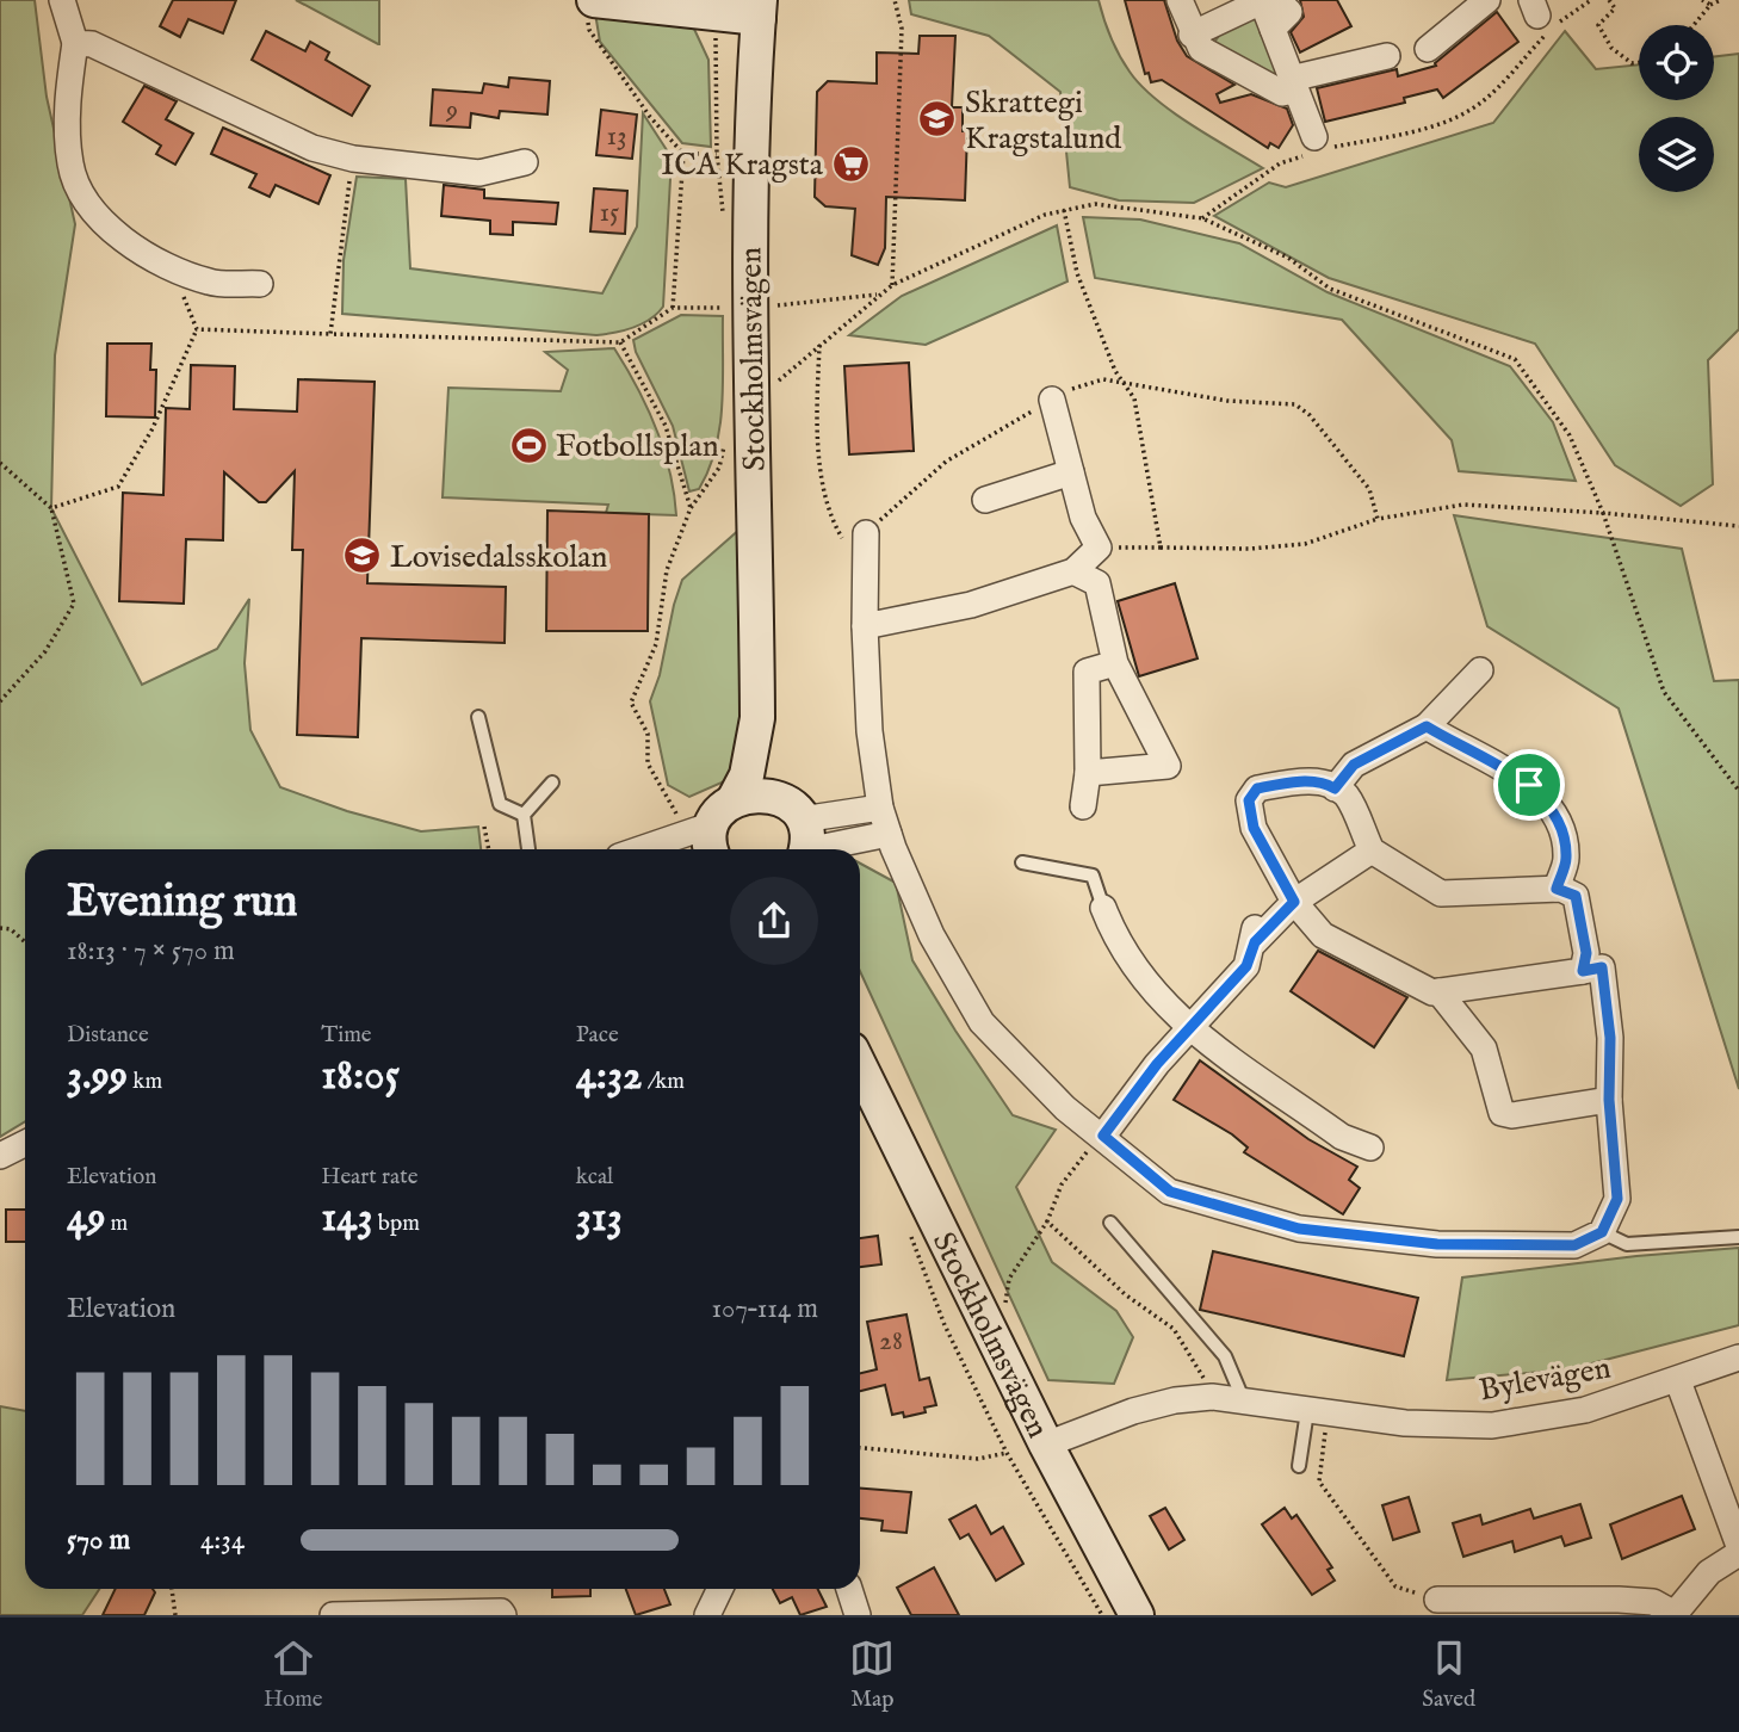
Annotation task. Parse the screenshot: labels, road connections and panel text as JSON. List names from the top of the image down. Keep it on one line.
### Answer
{"streets":{"main road":["Stockholmsvägen"],"street":["Bylevägen"]},"crossings":[["Stockholmsvägen","Bylevägen"]],"places":{"school or university":["Skrattegi Kragstalund","Lovisedalsskolan"],"supermarket":["ICA Kragsta"],"sports":["Fotbollsplan"]},"house_numbers":["9","13","15","28"],"page":{"heading":["Evening run","18:13 · 7 × 570 m"],"stats":[["Distance","3.99 km"],["Time","18:05"],["Pace","4:32 /km"],["Elevation","49 m"],["Heart rate","143 bpm"],["kcal","313"]],"chart":["Elevation","107–114 m"],"list":[{"name":"570 m","note":"4:34"}],"tabs":["Home","Map","Saved"]}}
